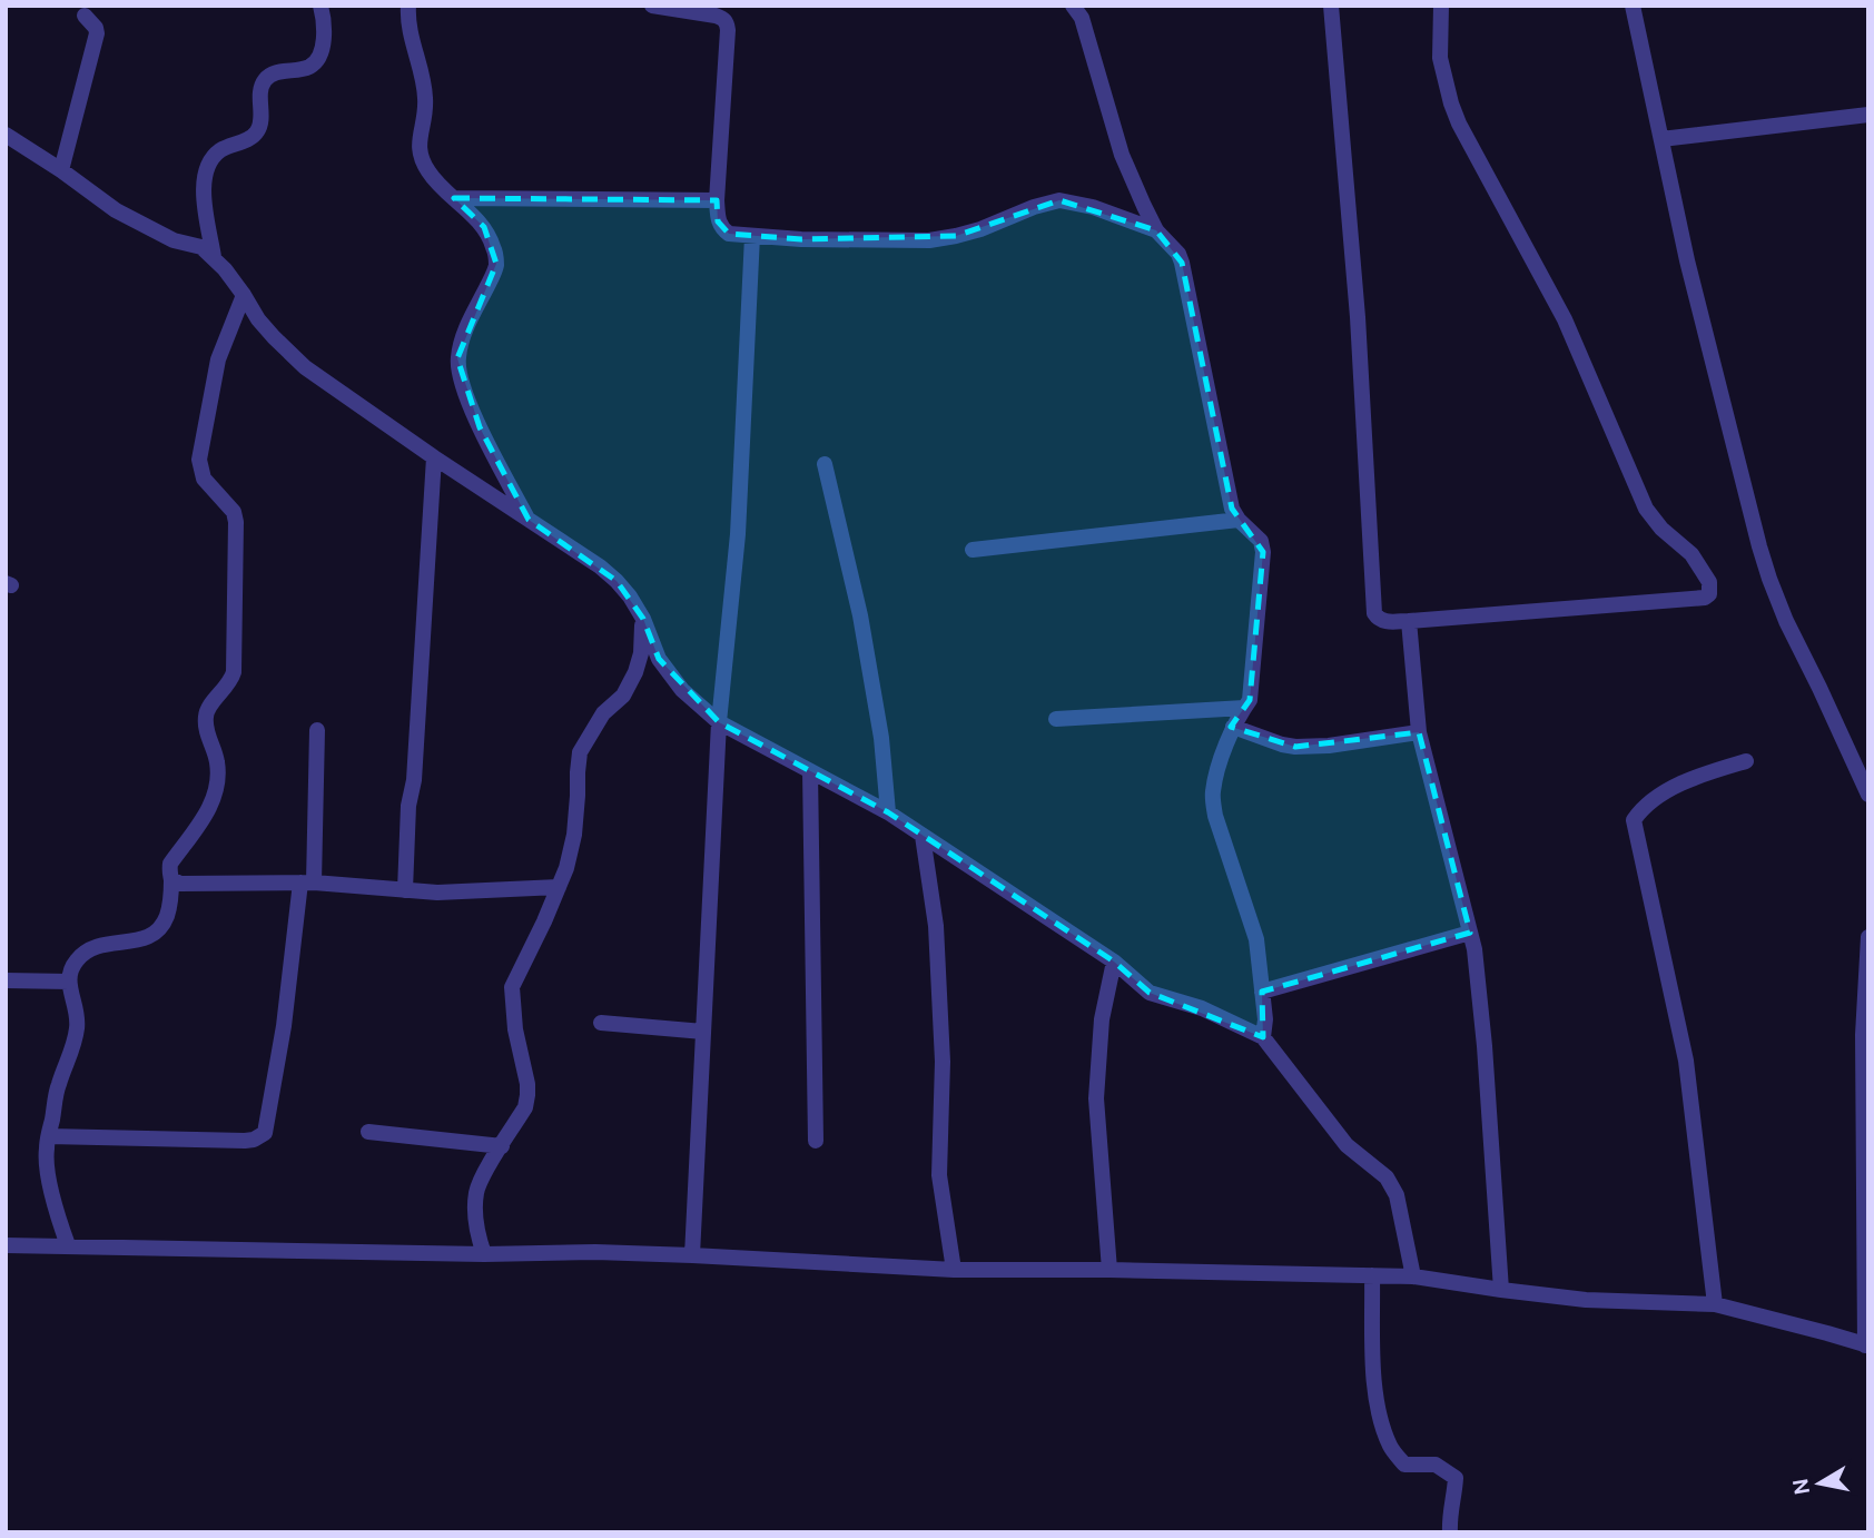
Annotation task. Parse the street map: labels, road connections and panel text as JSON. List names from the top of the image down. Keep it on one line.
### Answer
{"north":"left"}
